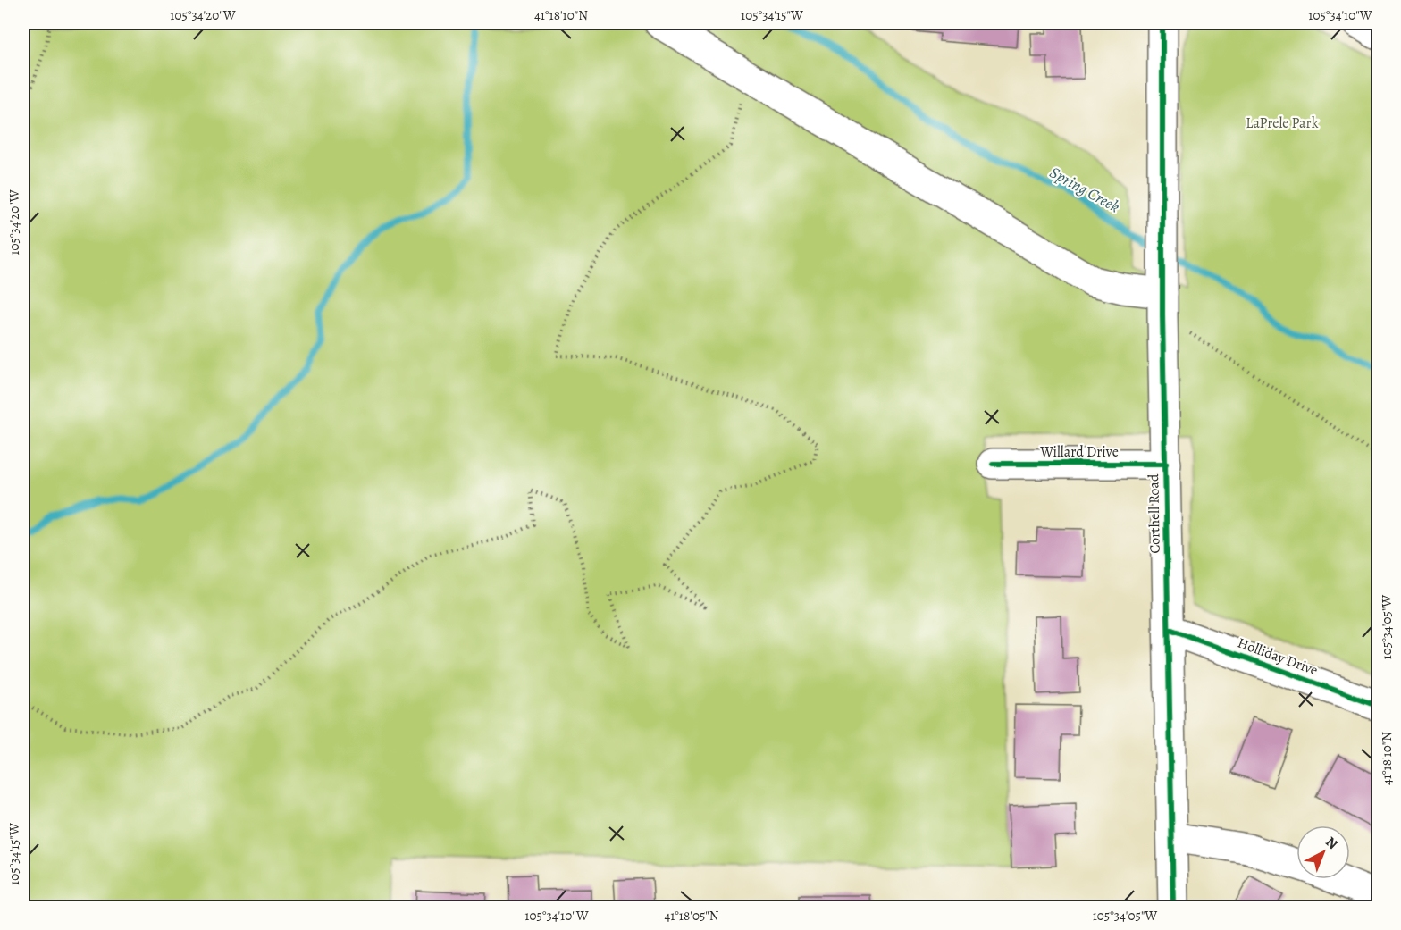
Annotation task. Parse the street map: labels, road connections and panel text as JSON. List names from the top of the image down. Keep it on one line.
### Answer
{"streets":{"street":["Willard Drive","Corthell Road","Holliday Drive"]},"crossings":[["Willard Drive","Corthell Road"],["Corthell Road","Holliday Drive"]],"water":["Spring Creek"],"parks":["LaPrele Park"],"north":"top right","coordinates":["105°34'20\"W","41°18'10\"N","105°34'15\"W","105°34'10\"W","105°34'05\"W","41°18'05\"N"]}
